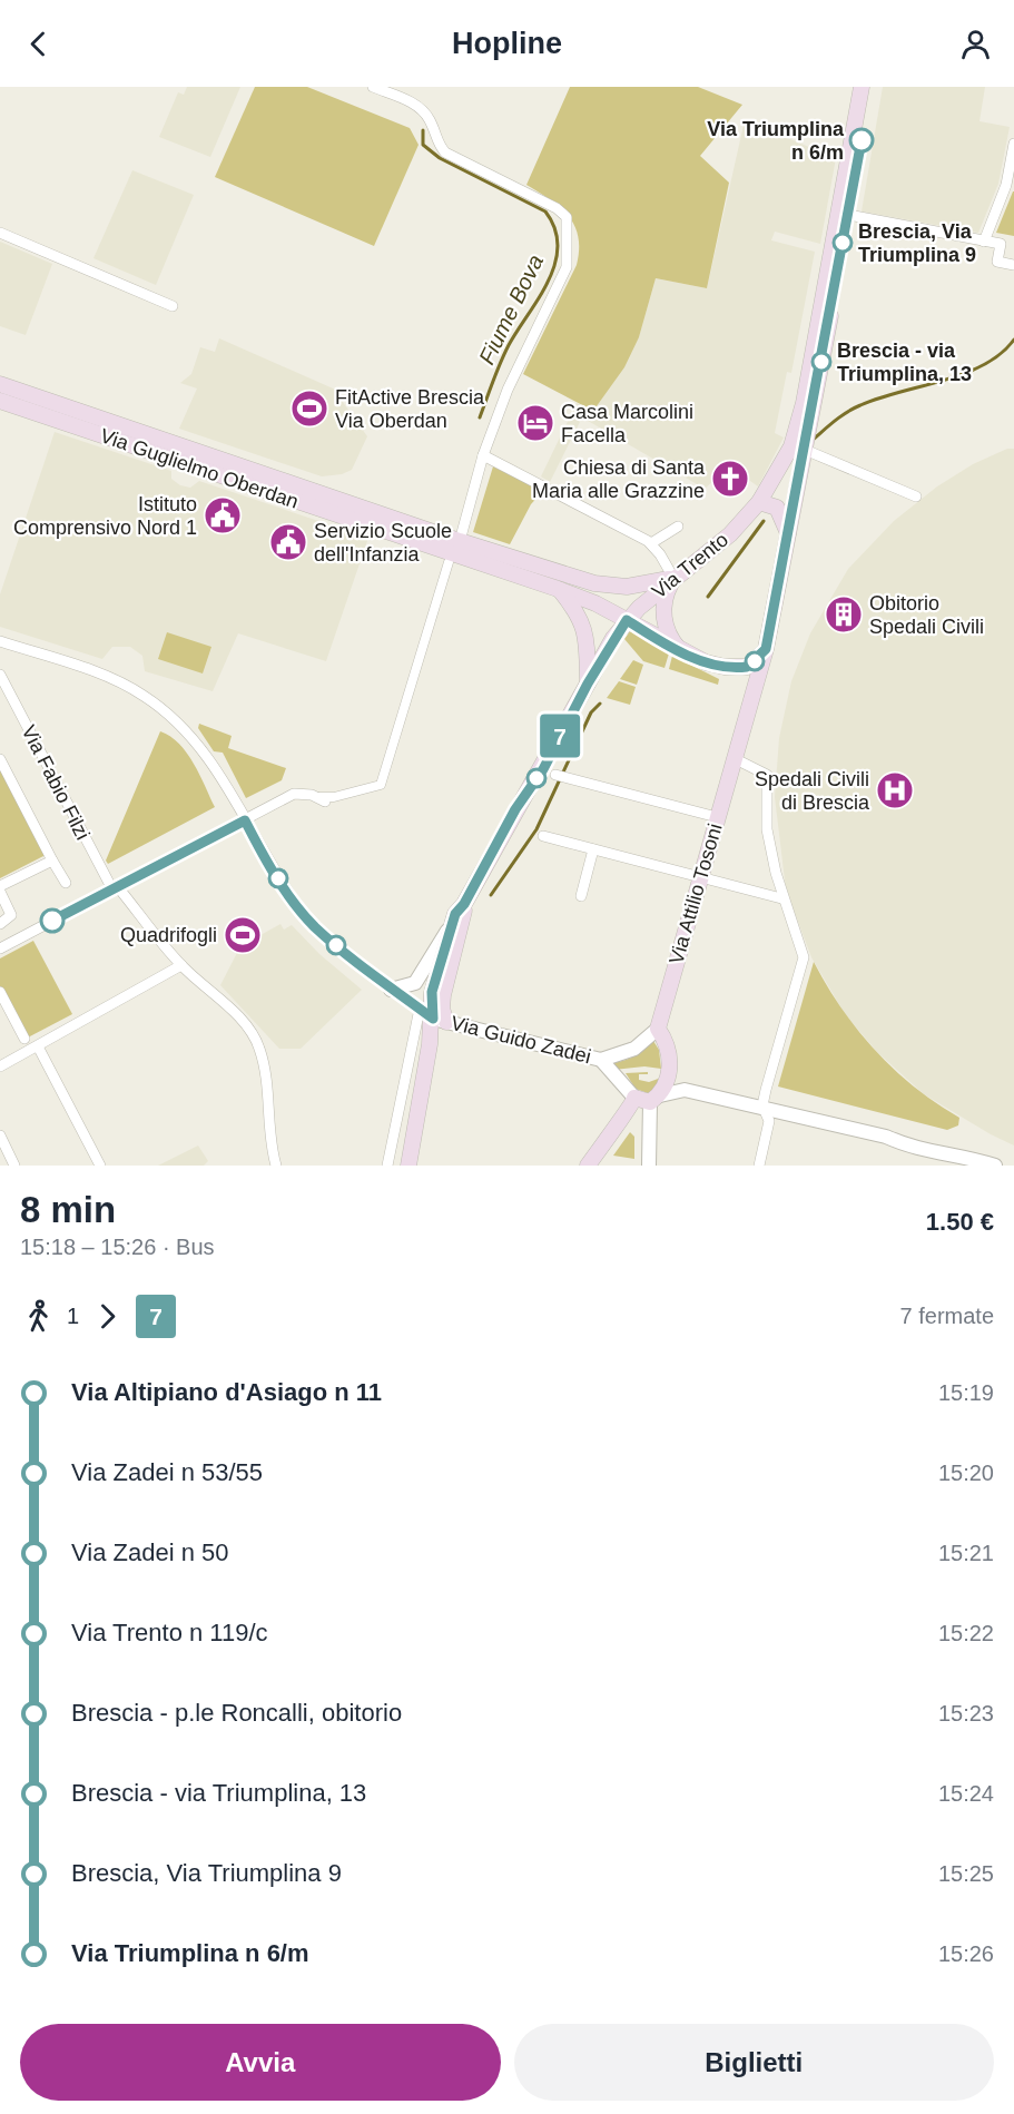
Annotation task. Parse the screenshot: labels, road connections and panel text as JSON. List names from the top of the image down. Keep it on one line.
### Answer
{"streets":{"main road":["Via Guglielmo Oberdan","Via Trento","Via Attilio Tosoni"],"street":["Via Fabio Filzi","Via Guido Zadei"]},"crossings":[["Via Guglielmo Oberdan","Via Trento"],["Via Guglielmo Oberdan","Via Attilio Tosoni"],["Via Trento","Via Guido Zadei"]],"water":["Fiume Bova"],"places":{"other":["Via Triumplina n 6/m","Brescia, Via Triumplina 9","Brescia - via Triumplina, 13"],"sports":["FitActive Brescia Via Oberdan","Quadrifogli"],"hotel":["Casa Marcolini Facella"],"church":["Chiesa di Santa Maria alle Grazzine"],"public building":["Istituto Comprensivo Nord 1","Servizio Scuole dell'Infanzia"],"building":["Obitorio Spedali Civili"],"hospital":["Spedali Civili di Brescia"]},"lines":["bus line 7"],"page":{"header":"Hopline","on_map":"7","heading":["8 min","15:18 – 15:26 · Bus","1.50 €"],"legs":["1","7","7 fermate"],"list":[{"name":"Via Altipiano d'Asiago n 11","value":"15:19"},{"name":"Via Zadei n 53/55","value":"15:20"},{"name":"Via Zadei n 50","value":"15:21"},{"name":"Via Trento n 119/c","value":"15:22"},{"name":"Brescia - p.le Roncalli, obitorio","value":"15:23"},{"name":"Brescia - via Triumplina, 13","value":"15:24"},{"name":"Brescia, Via Triumplina 9","value":"15:25"},{"name":"Via Triumplina n 6/m","value":"15:26"}],"buttons":["Avvia","Biglietti"]}}
